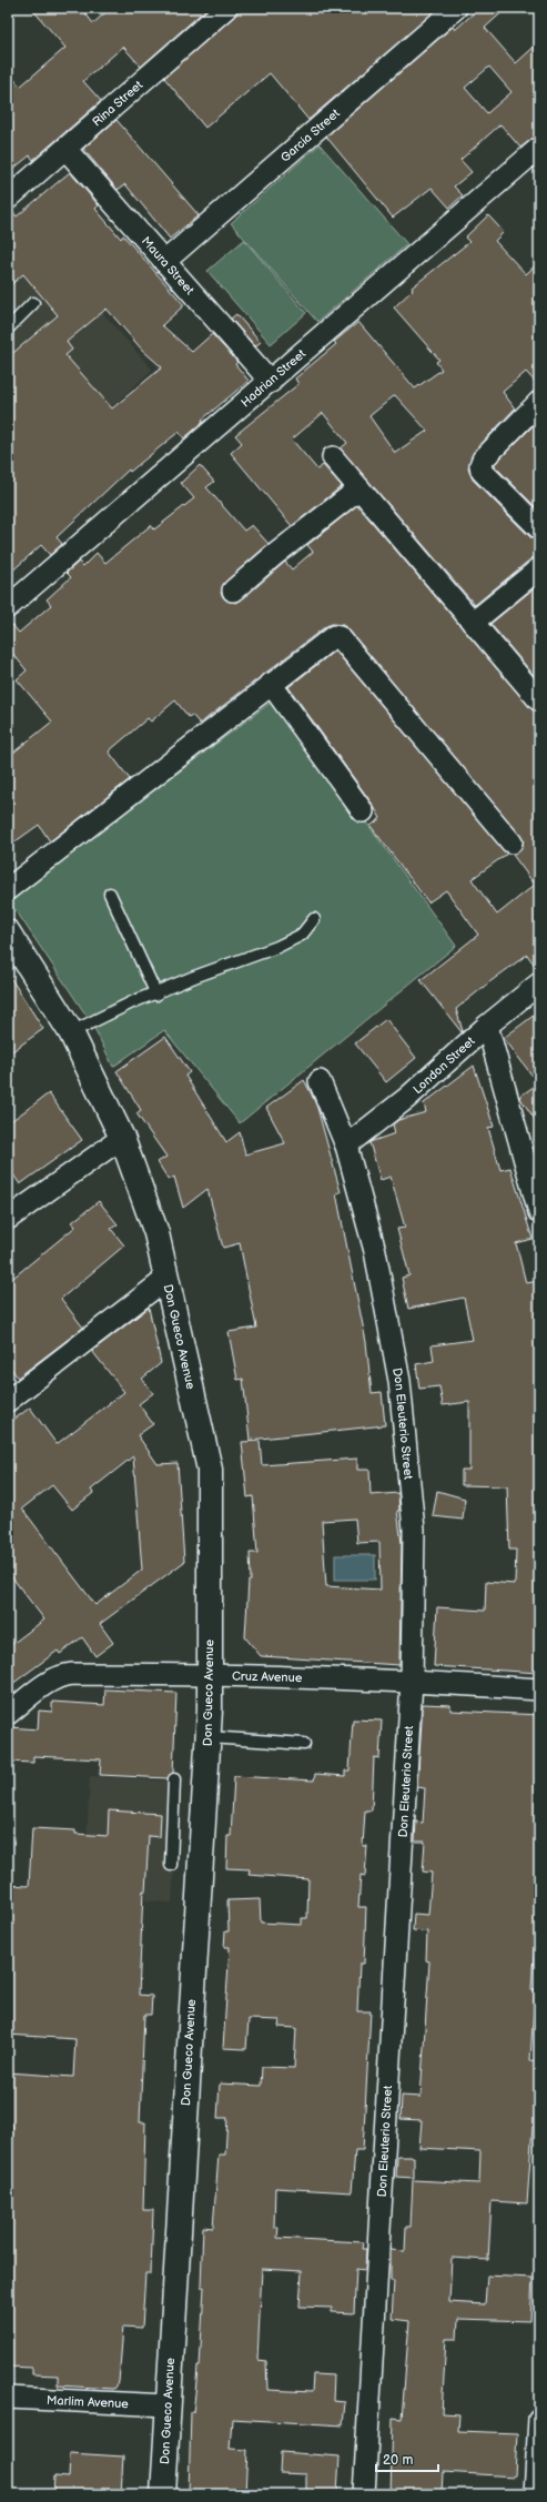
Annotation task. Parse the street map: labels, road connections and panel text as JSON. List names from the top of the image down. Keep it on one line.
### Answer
{"streets":{"main road":["Don Gueco Avenue"],"street":["Rina Street","Garcia Street","Maura Street","Hadrian Street","London Street","Don Eleuterio Street","Cruz Avenue","Marlim Avenue"]},"crossings":[["Rina Street","Maura Street"],["Garcia Street","Maura Street"],["Maura Street","Hadrian Street"],["London Street","Don Eleuterio Street"],["Don Gueco Avenue","Cruz Avenue"],["Don Gueco Avenue","Marlim Avenue"],["Don Eleuterio Street","Cruz Avenue"]],"scale_bar":"20 m"}
